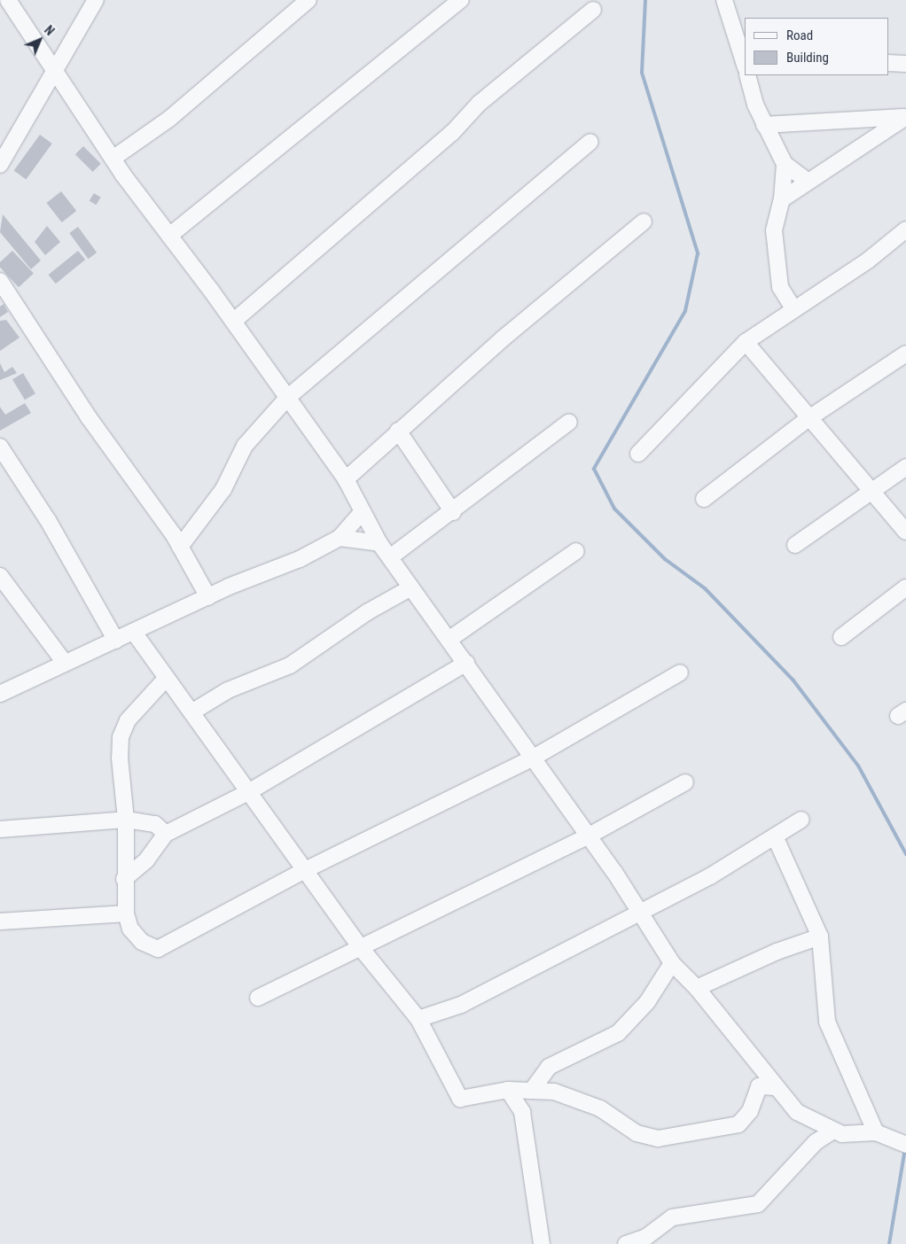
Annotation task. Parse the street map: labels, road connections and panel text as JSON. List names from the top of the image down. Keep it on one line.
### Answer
{"legend":["Road","Building"],"north":"top right"}
